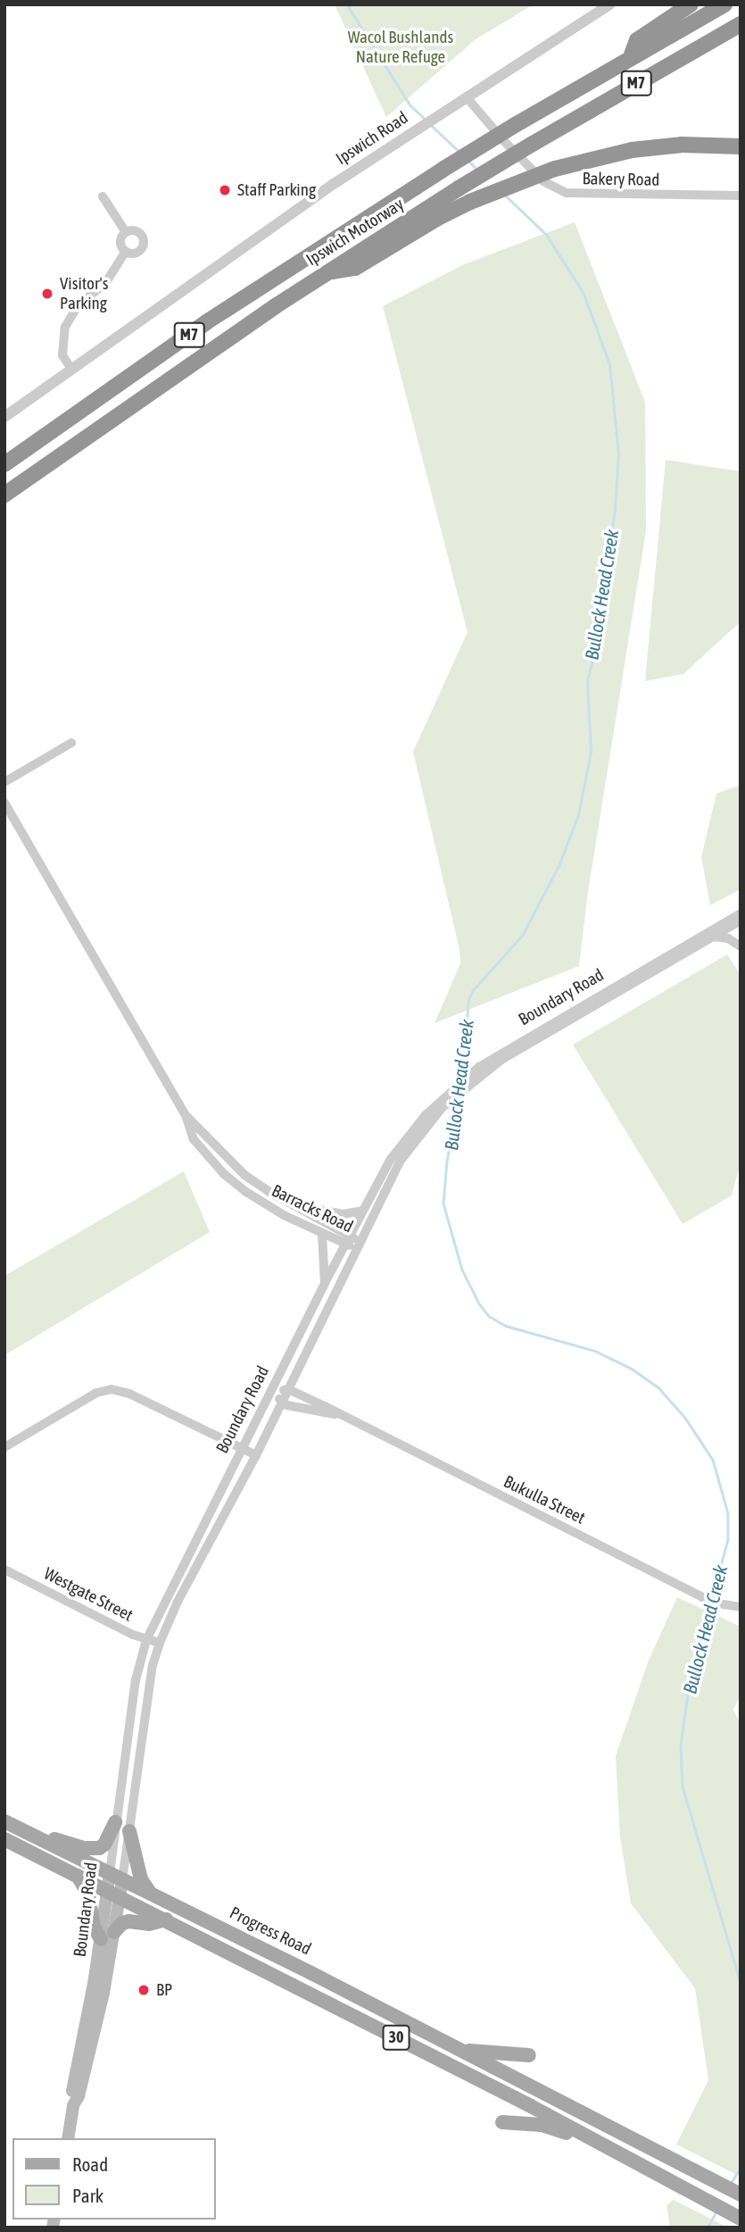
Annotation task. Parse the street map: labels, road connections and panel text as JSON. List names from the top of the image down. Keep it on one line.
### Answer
{"streets":{"highway":["M7","Ipswich Motorway"],"main road":["Boundary Road","Progress Road","30"],"street":["Ipswich Road","Bakery Road","Barracks Road","Bukulla Street","Westgate Street"]},"crossings":[["Ipswich Road","Bakery Road"],["Boundary Road","Barracks Road"],["Boundary Road","Bukulla Street"],["Boundary Road","Westgate Street"],["Boundary Road","Progress Road"],["Boundary Road","30"]],"water":["Bullock Head Creek"],"parks":["Wacol Bushlands Nature Refuge"],"places":["Staff Parking","Visitor's Parking","BP"],"legend":["Road","Park"]}
